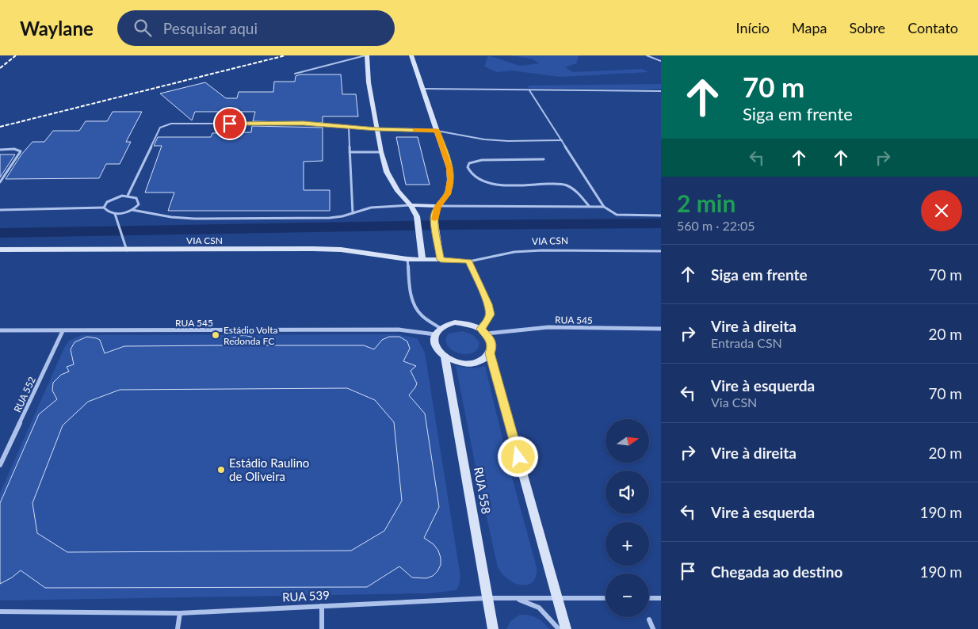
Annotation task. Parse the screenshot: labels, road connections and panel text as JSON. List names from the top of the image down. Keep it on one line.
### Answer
{"streets":{"street":["VIA CSN","RUA 545","RUA 552","RUA 558","RUA 539"]},"crossings":[["RUA 545","RUA 552"],["RUA 545","RUA 558"],["RUA 558","RUA 539"]],"places":["Estádio Volta Redonda FC","Estádio Raulino de Oliveira"],"north":"right","page":{"header":"Waylane","search":"Pesquisar aqui","nav":["Início","Mapa","Sobre","Contato"],"turn":["70 m","Siga em frente"],"heading":["2 min","560 m · 22:05"],"list":[{"name":"Siga em frente","value":"70 m"},{"name":"Vire à direita","note":"Entrada CSN","value":"20 m"},{"name":"Vire à esquerda","note":"Via CSN","value":"70 m"},{"name":"Vire à direita","value":"20 m"},{"name":"Vire à esquerda","value":"190 m"},{"name":"Chegada ao destino","value":"190 m"}],"map_buttons":["+","−"]}}
